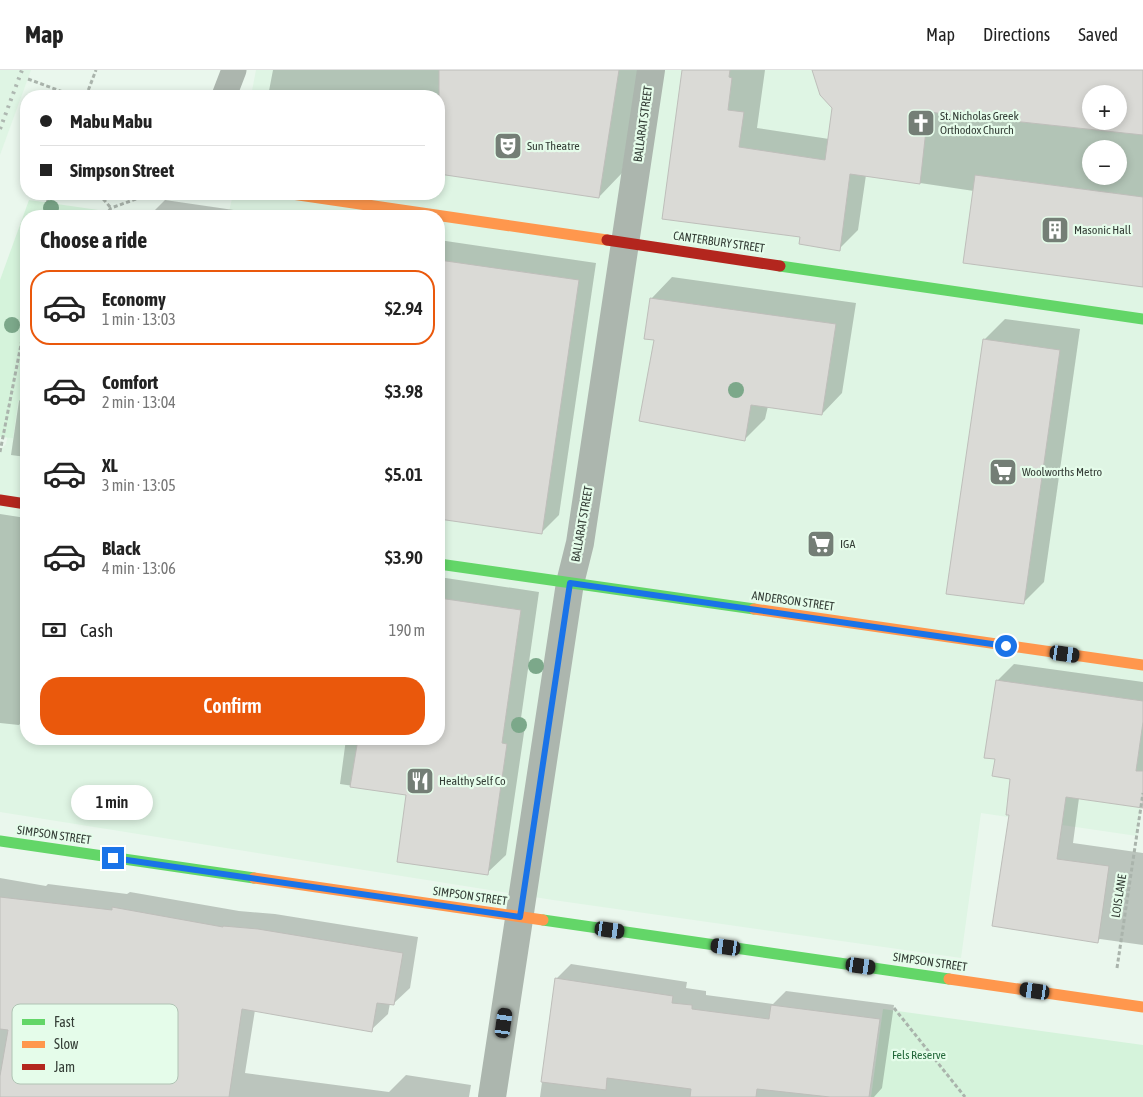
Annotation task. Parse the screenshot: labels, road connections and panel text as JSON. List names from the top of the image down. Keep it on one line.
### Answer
{"streets":{"street":["BALLARAT STREET","CANTERBURY STREET","ANDERSON STREET","SIMPSON STREET"],"path":["LOIS LANE"]},"crossings":[["BALLARAT STREET","CANTERBURY STREET"],["BALLARAT STREET","ANDERSON STREET"],["BALLARAT STREET","SIMPSON STREET"],["SIMPSON STREET","LOIS LANE"]],"parks":["Fels Reserve"],"places":{"church":["St. Nicholas Greek Orthodox Church"],"theatre":["Sun Theatre"],"building":["Masonic Hall"],"supermarket":["Woolworths Metro","IGA"],"restaurant":["Healthy Self Co"]},"legend":["Fast","Slow","Jam"],"page":{"header":"Map","nav":["Map","Directions","Saved"],"map_buttons":["+","−"],"banner":["Mabu Mabu","Simpson Street"],"heading":"Choose a ride","list":[{"name":"Economy","note":"1 min · 13:03","value":"$2.94"},{"name":"Comfort","note":"2 min · 13:04","value":"$3.98"},{"name":"XL","note":"3 min · 13:05","value":"$5.01"},{"name":"Black","note":"4 min · 13:06","value":"$3.90"}],"pay":["Cash","190 m"],"buttons":"Confirm","bubble":"1 min"}}
